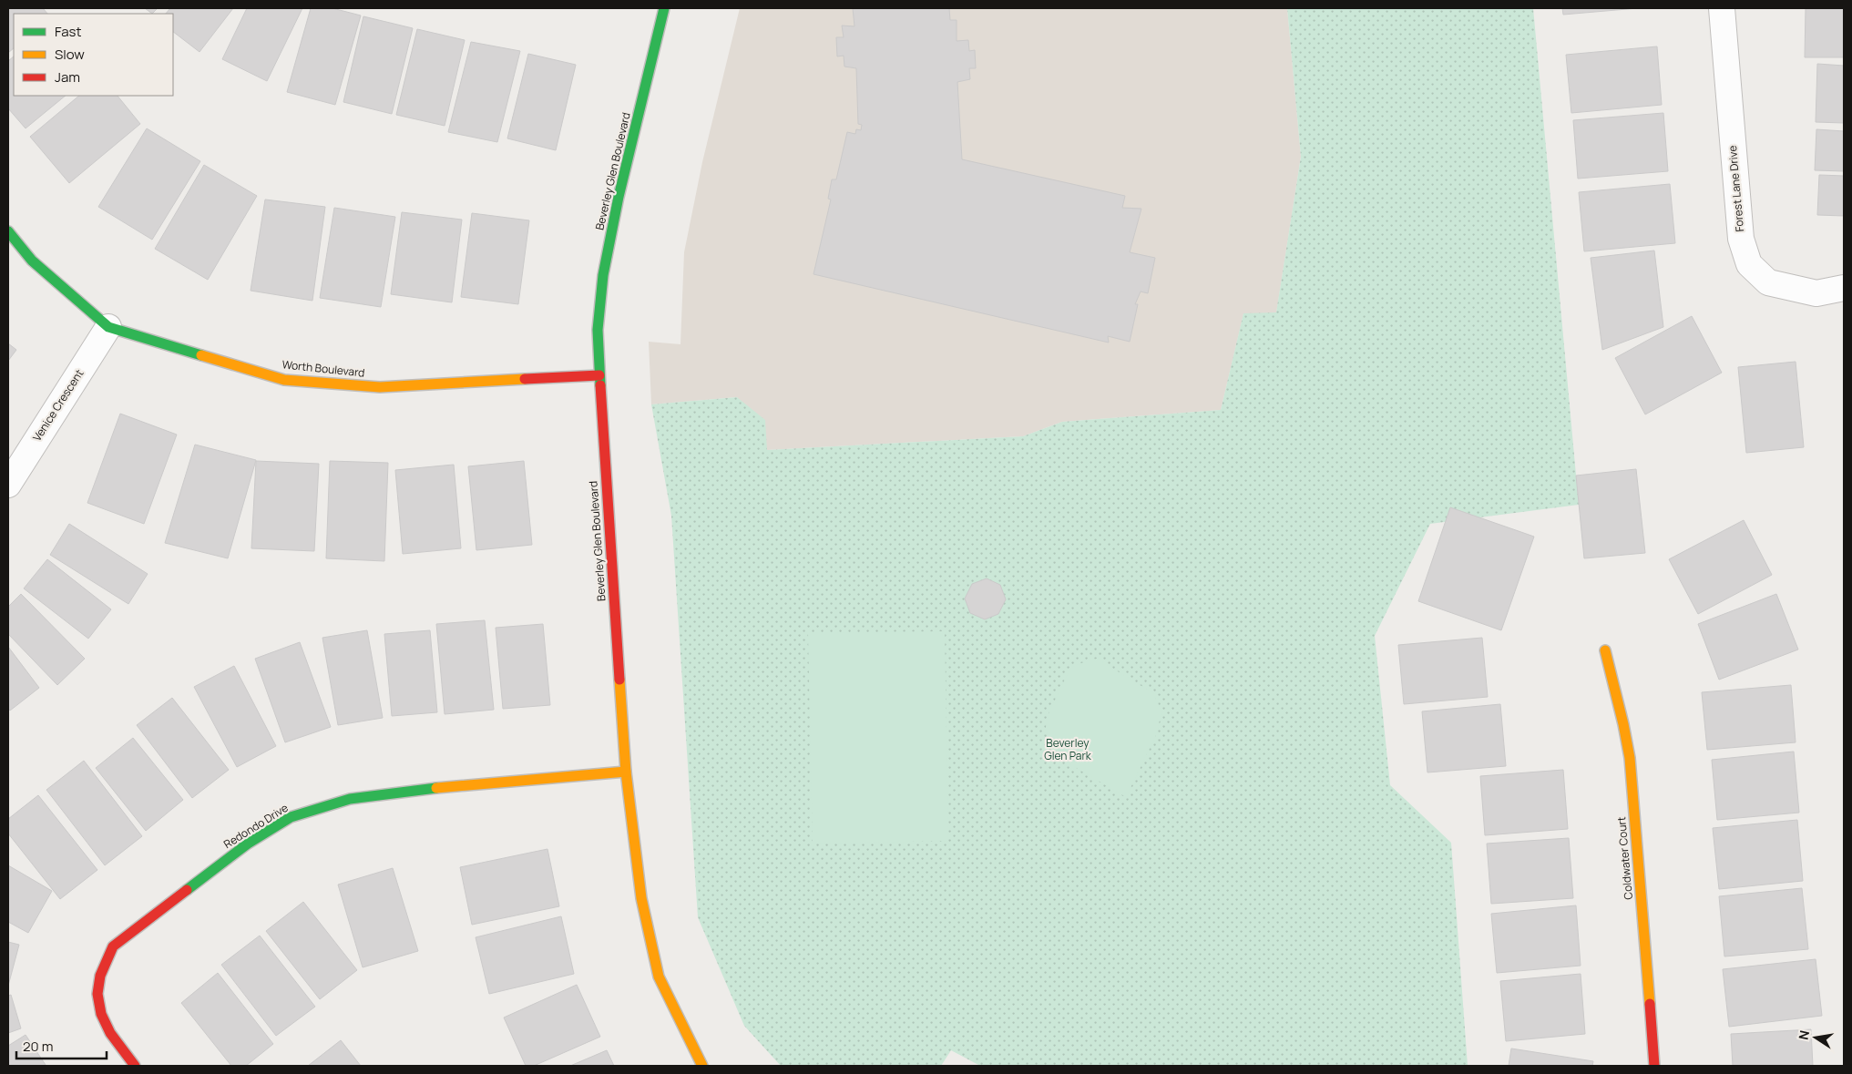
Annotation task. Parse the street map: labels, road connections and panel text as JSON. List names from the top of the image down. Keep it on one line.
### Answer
{"streets":{"street":["Beverley Glen Boulevard","Forest Lane Drive","Worth Boulevard","Venice Crescent","Redondo Drive","Coldwater Court"]},"crossings":[["Beverley Glen Boulevard","Worth Boulevard"],["Beverley Glen Boulevard","Redondo Drive"],["Worth Boulevard","Venice Crescent"]],"parks":["Beverley Glen Park"],"legend":["Fast","Slow","Jam"],"scale_bar":"20 m","north":"left"}
